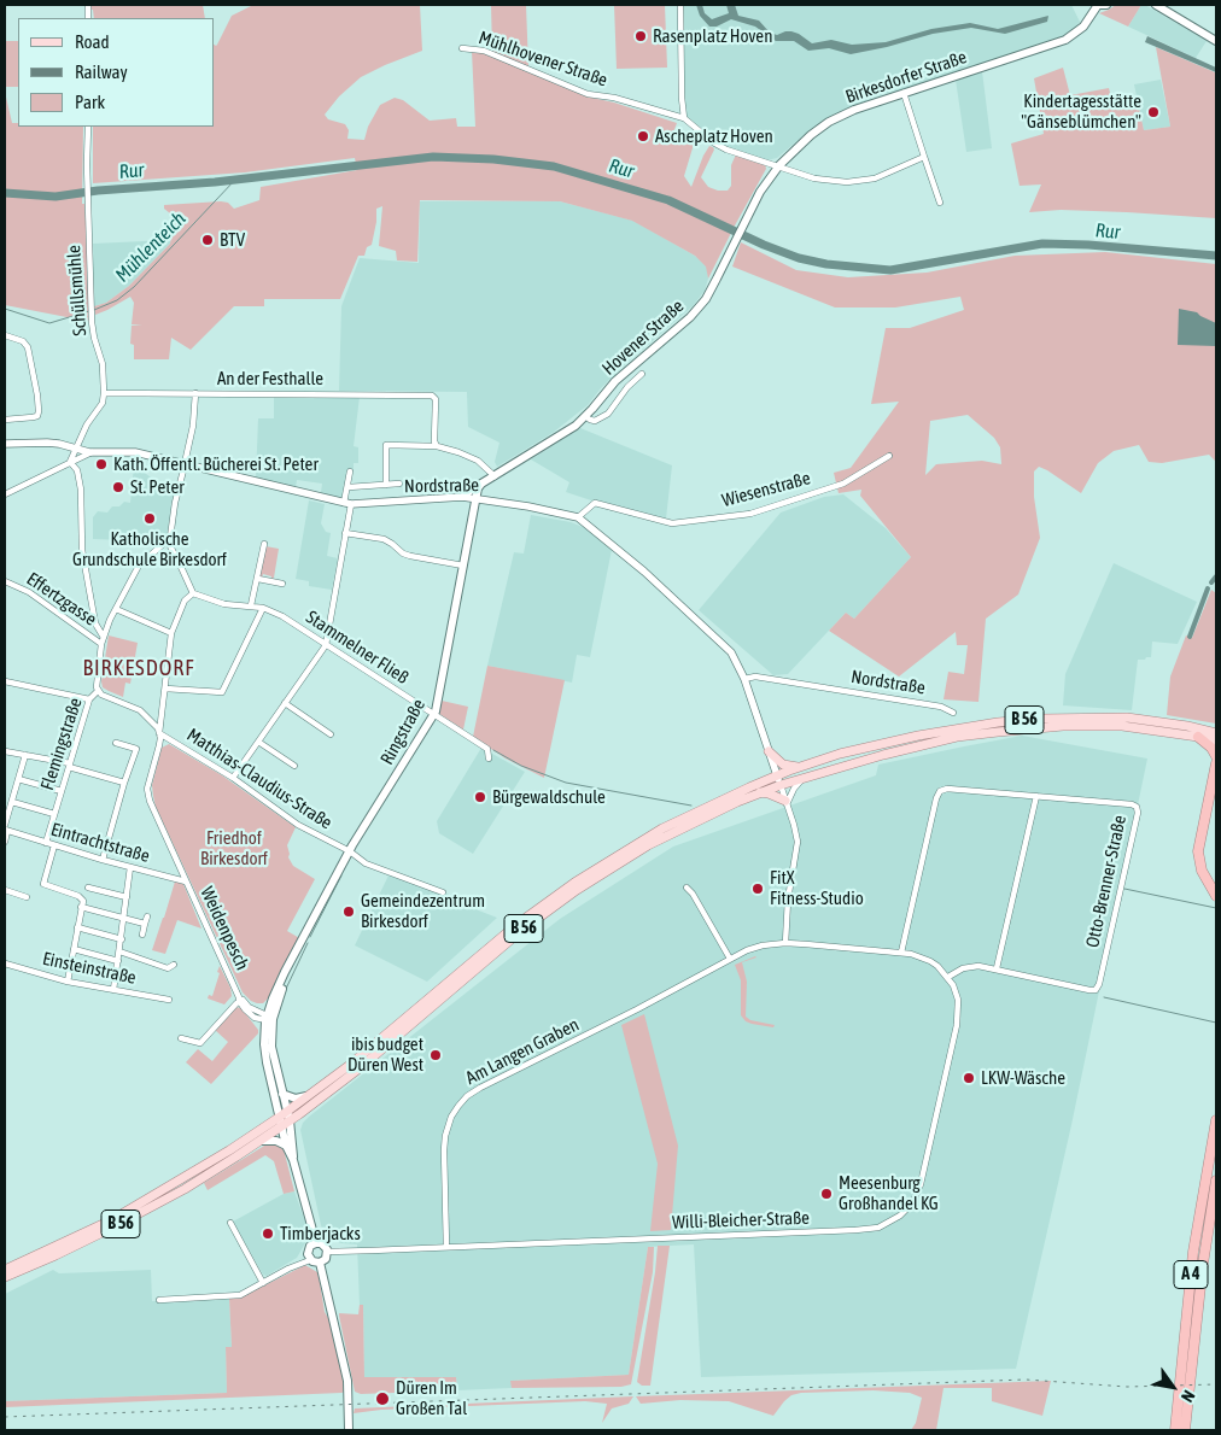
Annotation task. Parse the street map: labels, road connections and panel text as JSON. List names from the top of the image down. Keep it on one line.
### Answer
{"streets":{"highway":["A 4"],"main road":["Birkesdorfer Straße","Hovener Straße","B 56","Ringstraße"],"street":["Mühlhovener Straße","Schüllsmühle","An der Festhalle","Nordstraße","Wiesenstraße","Effertzgasse","Stammelner Fließ","Flemingstraße","Matthias-Claudius-Straße","Eintrachtstraße","Otto-Brenner-Straße","Weidenpesch","Einsteinstraße","Am Langen Graben","Willi-Bleicher-Straße"]},"crossings":[["Mühlhovener Straße","Birkesdorfer Straße"],["Birkesdorfer Straße","Hovener Straße"],["Schüllsmühle","An der Festhalle"],["Schüllsmühle","Nordstraße"],["Nordstraße","Wiesenstraße"],["Nordstraße","B 56"],["Nordstraße","Ringstraße"],["Stammelner Fließ","Ringstraße"],["Stammelner Fließ","Weidenpesch"],["Ringstraße","Matthias-Claudius-Straße"],["Ringstraße","Weidenpesch"],["Flemingstraße","Eintrachtstraße"],["Matthias-Claudius-Straße","Weidenpesch"],["Eintrachtstraße","Weidenpesch"],["Otto-Brenner-Straße","Am Langen Graben"],["Am Langen Graben","Willi-Bleicher-Straße"]],"districts":["BIRKESDORF"],"water":["Rur","Mühlenteich"],"parks":["Friedhof Birkesdorf"],"places":["Rasenplatz Hoven","Kindertagesstätte \"Gänseblümchen\"","Ascheplatz Hoven","BTV","Kath. Öffentl. Bücherei St. Peter","St. Peter","Katholische Grundschule Birkesdorf","Bürgewaldschule","FitX Fitness-Studio","Gemeindezentrum Birkesdorf","ibis budget Düren West","LKW-Wäsche","Meesenburg Großhandel KG","Timberjacks","Düren Im Großen Tal"],"legend":["Road","Railway","Park"],"north":"bottom right"}
